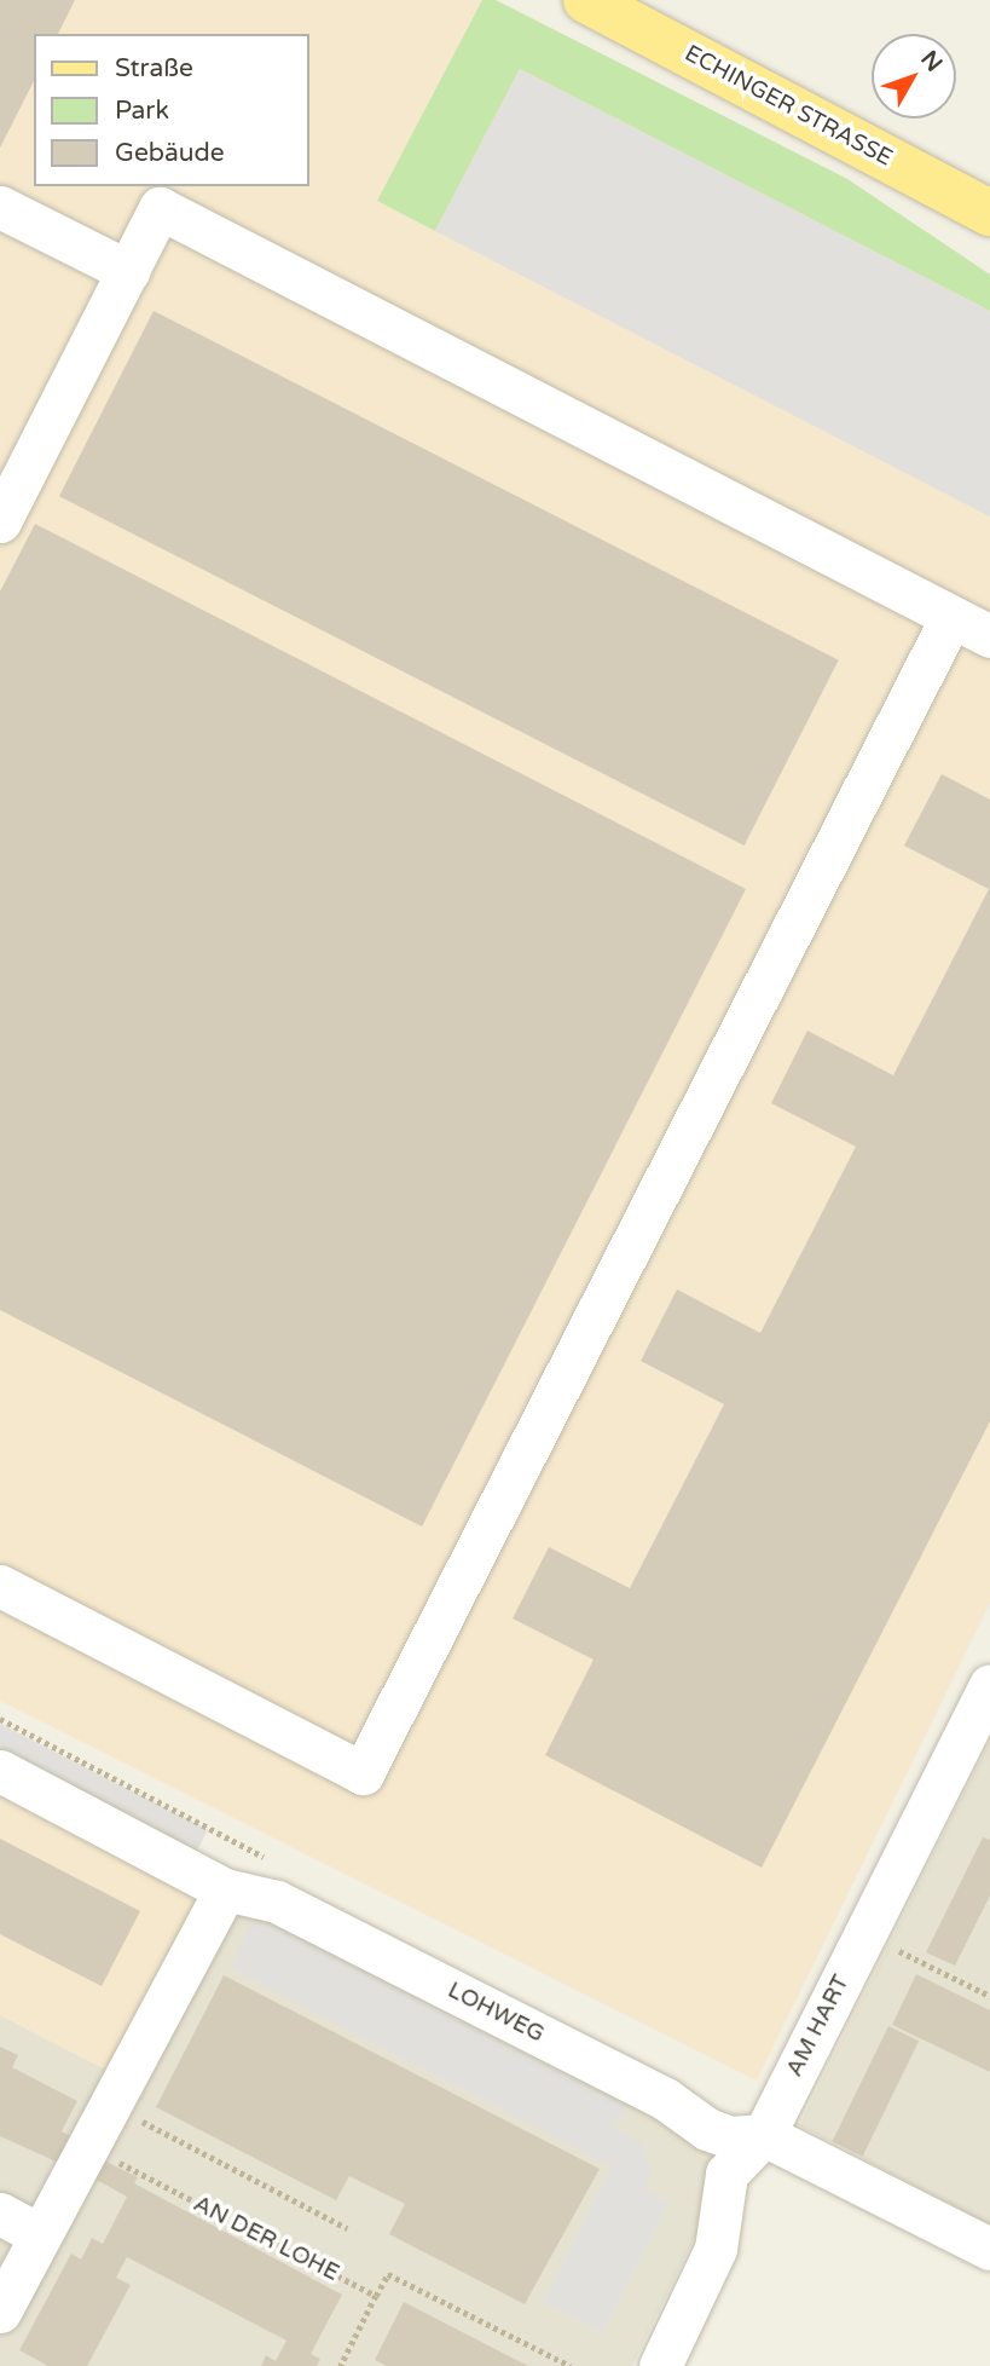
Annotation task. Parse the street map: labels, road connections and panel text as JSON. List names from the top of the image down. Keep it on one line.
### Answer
{"streets":{"main road":["ECHINGER STRASSE"],"street":["LOHWEG","AM HART"],"path":["AN DER LOHE"]},"crossings":[["LOHWEG","AM HART"]],"legend":["Straße","Park","Gebäude"],"north":"top right"}
